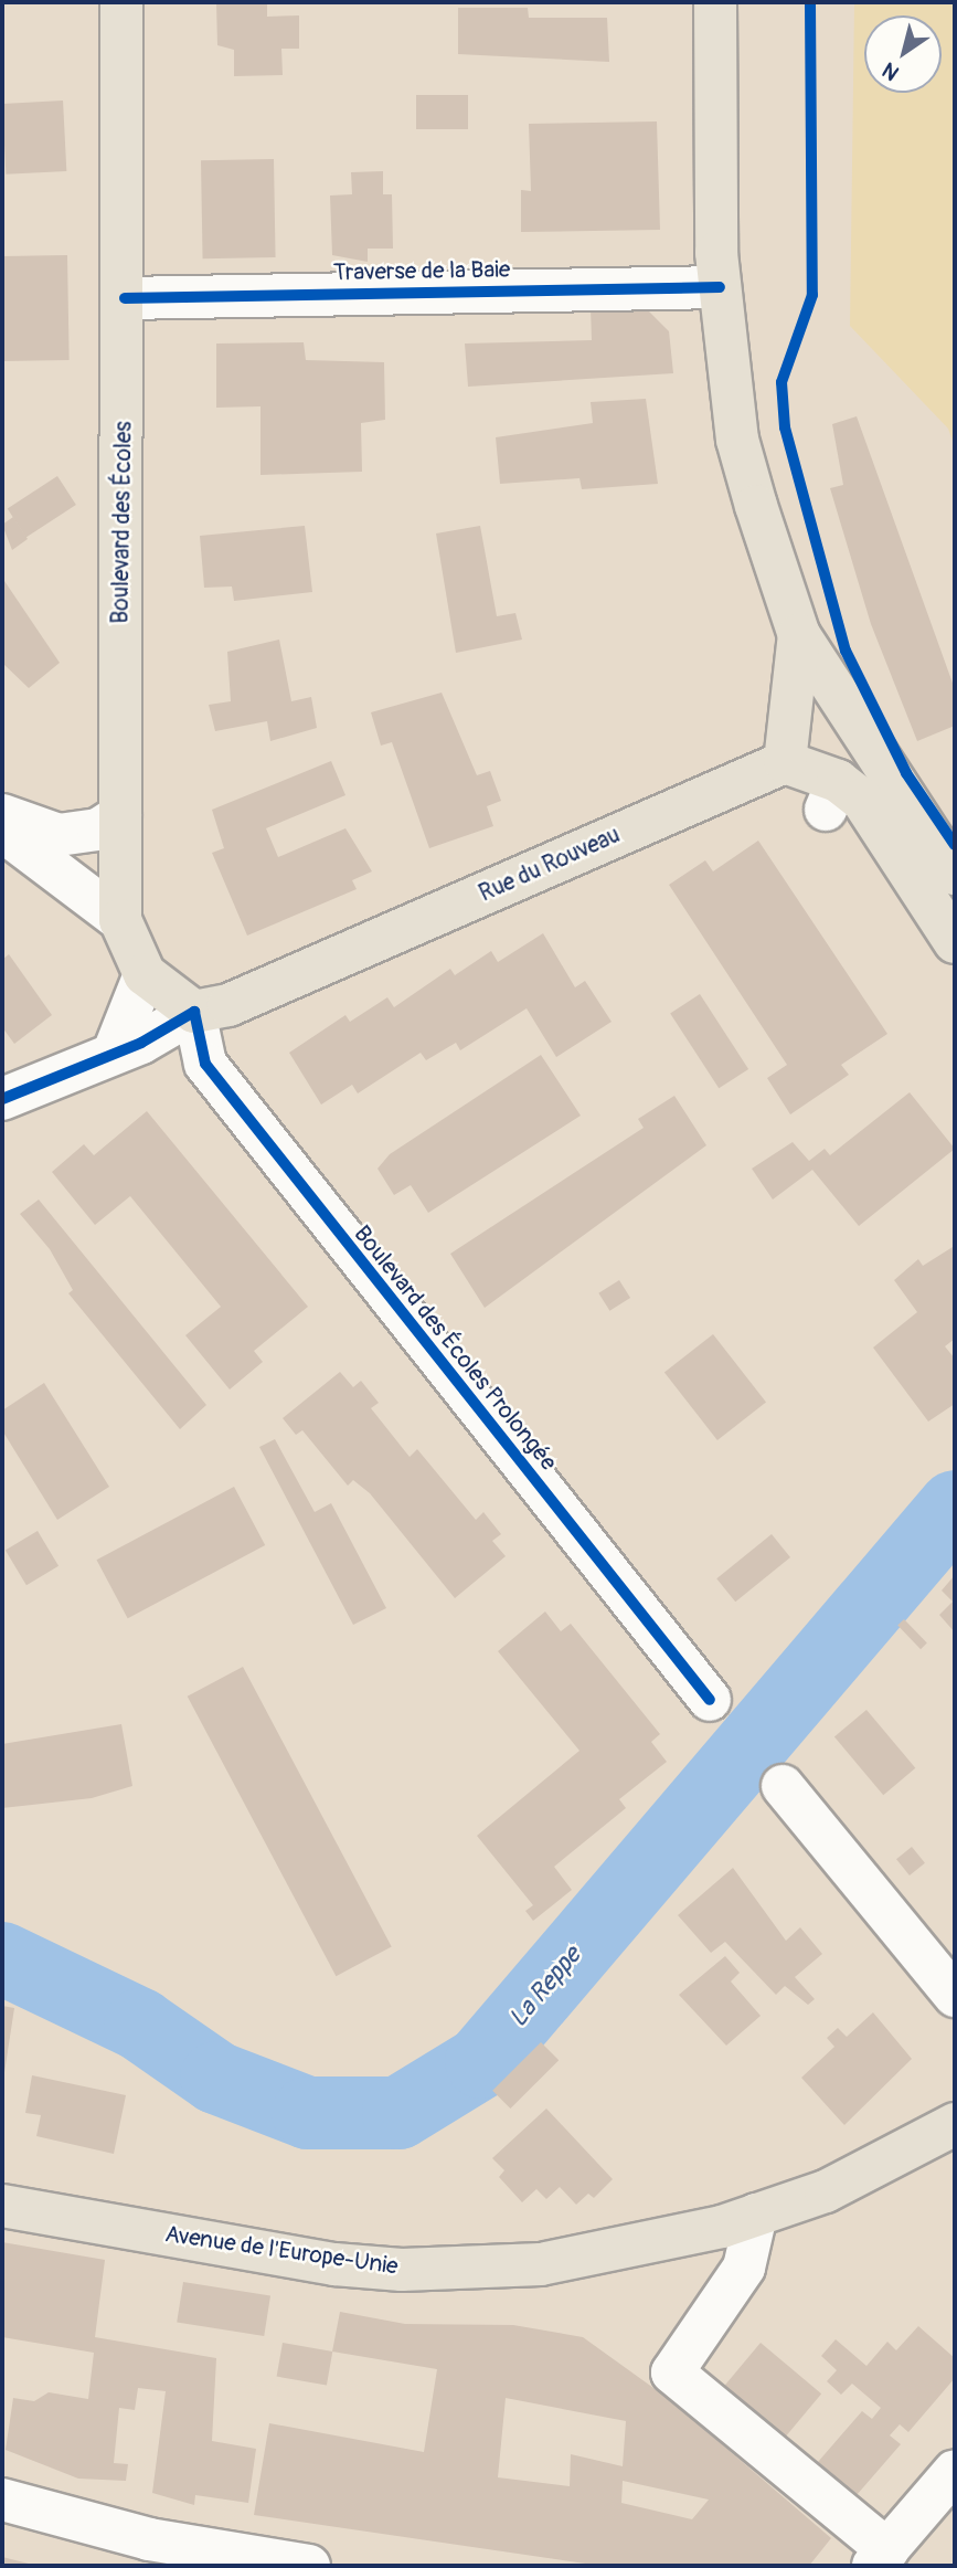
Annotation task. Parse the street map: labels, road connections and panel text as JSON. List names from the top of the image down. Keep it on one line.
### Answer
{"streets":{"main road":["Boulevard des Écoles","Rue du Rouveau","Avenue de l'Europe-Unie"],"street":["Traverse de la Baie","Boulevard des Écoles Prolongée"]},"crossings":[["Traverse de la Baie","Boulevard des Écoles"],["Boulevard des Écoles","Rue du Rouveau"],["Boulevard des Écoles","Boulevard des Écoles Prolongée"],["Rue du Rouveau","Boulevard des Écoles Prolongée"]],"water":["La Reppe"],"north":"bottom left"}
